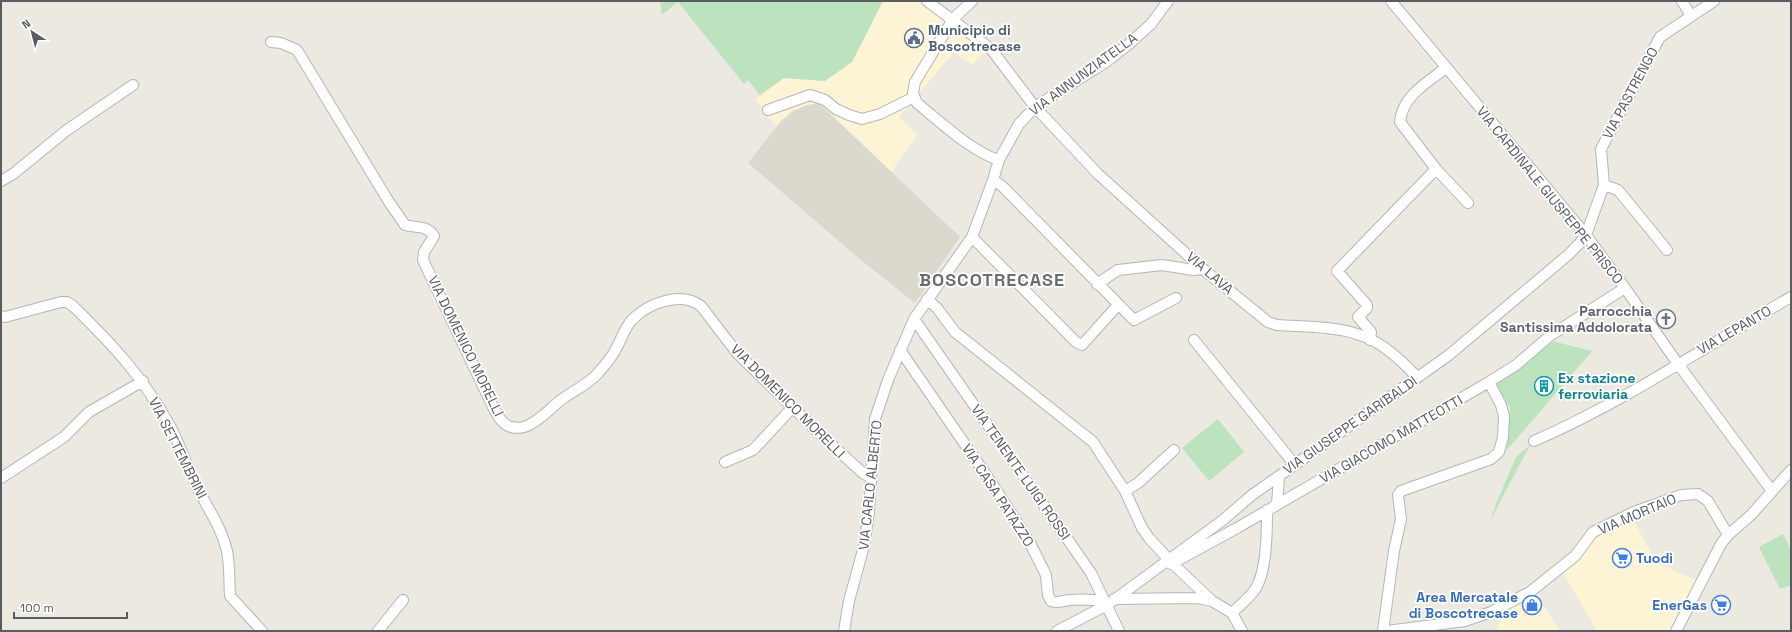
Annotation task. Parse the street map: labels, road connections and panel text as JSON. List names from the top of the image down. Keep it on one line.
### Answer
{"streets":{"street":["VIA ANNUNZIATELLA","VIA PASTRENGO","VIA CARDINALE GIUSPEPPE PRISCO","VIA LAVA","VIA LEPANTO","VIA DOMENICO MORELLI","VIA GIUSEPPE GARIBALDI","VIA GIACOMO MATTEOTTI","VIA SETTEMBRINI","VIA TENENTE LUIGI ROSSI","VIA CARLO ALBERTO","VIA CASA PATAZZO","VIA MORTAIO"]},"crossings":[["VIA ANNUNZIATELLA","VIA LAVA"],["VIA ANNUNZIATELLA","VIA TENENTE LUIGI ROSSI"],["VIA ANNUNZIATELLA","VIA CARLO ALBERTO"],["VIA PASTRENGO","VIA CARDINALE GIUSPEPPE PRISCO"],["VIA PASTRENGO","VIA GIUSEPPE GARIBALDI"],["VIA CARDINALE GIUSPEPPE PRISCO","VIA LEPANTO"],["VIA CARDINALE GIUSPEPPE PRISCO","VIA GIUSEPPE GARIBALDI"],["VIA CARDINALE GIUSPEPPE PRISCO","VIA GIACOMO MATTEOTTI"],["VIA LAVA","VIA GIUSEPPE GARIBALDI"],["VIA DOMENICO MORELLI","VIA CARLO ALBERTO"],["VIA GIUSEPPE GARIBALDI","VIA GIACOMO MATTEOTTI"],["VIA GIACOMO MATTEOTTI","VIA TENENTE LUIGI ROSSI"],["VIA GIACOMO MATTEOTTI","VIA CASA PATAZZO"],["VIA TENENTE LUIGI ROSSI","VIA CARLO ALBERTO"],["VIA TENENTE LUIGI ROSSI","VIA CASA PATAZZO"],["VIA CARLO ALBERTO","VIA CASA PATAZZO"]],"districts":["BOSCOTRECASE"],"places":{"public building":["Municipio di Boscotrecase"],"church":["Parrocchia Santissima Addolorata"],"building":["Ex stazione ferroviaria"],"supermarket":["Tuodì","EnerGas"],"shop":["Area Mercatale di Boscotrecase"]},"scale_bar":"100 m","north":"top left"}
